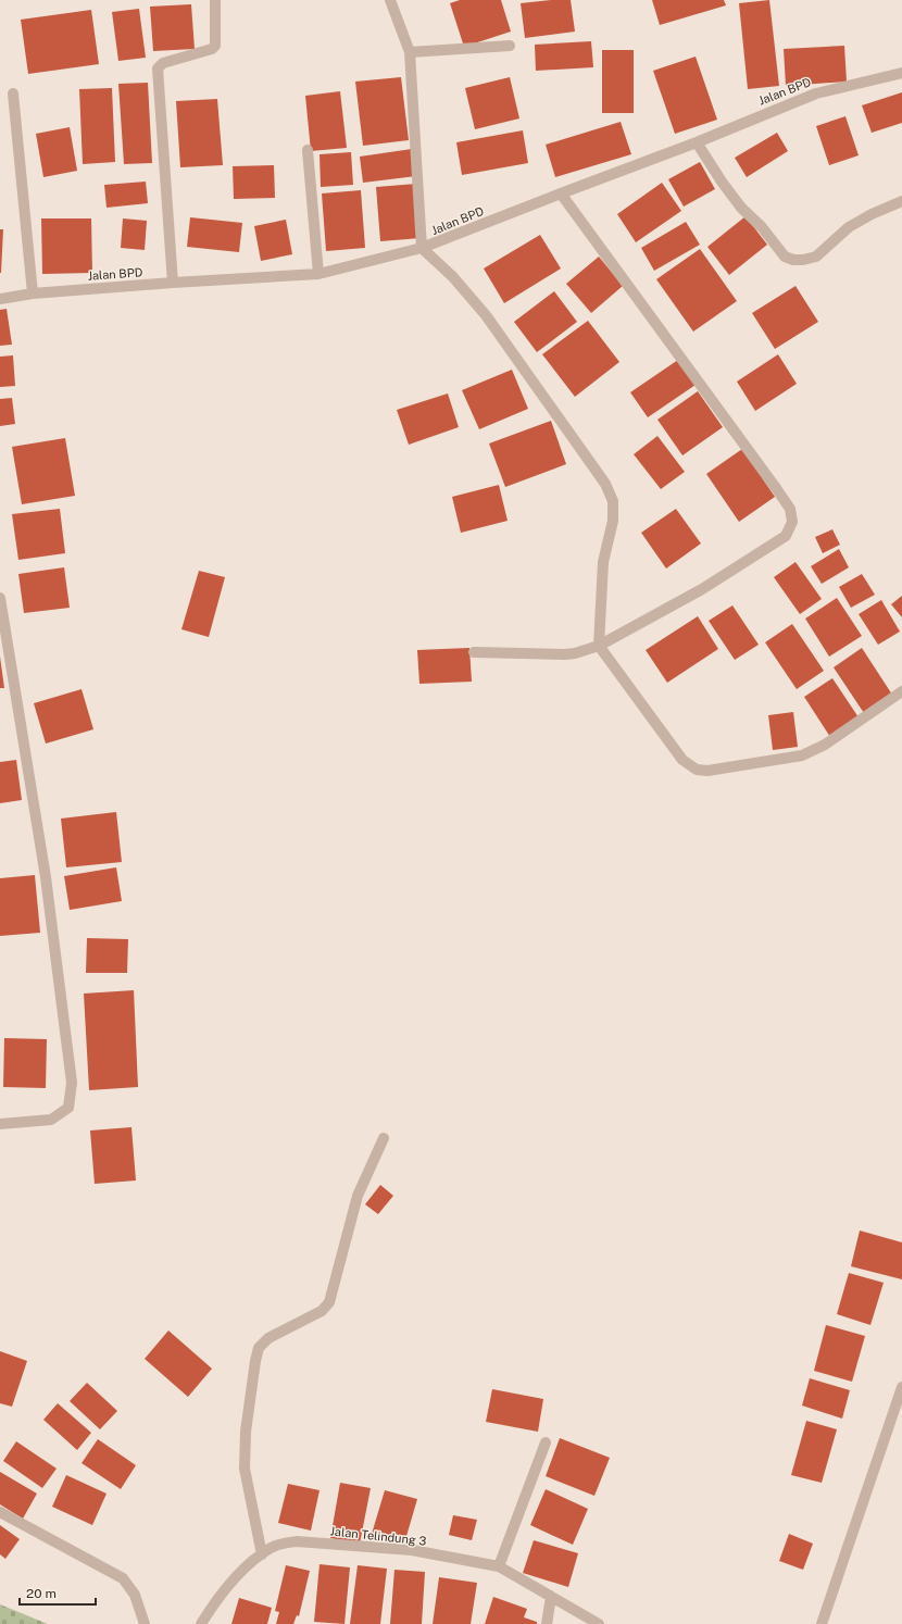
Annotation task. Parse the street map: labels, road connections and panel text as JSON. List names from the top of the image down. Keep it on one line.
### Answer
{"streets":{"street":["Jalan BPD","Jalan Telindung 3"]},"scale_bar":"20 m"}
